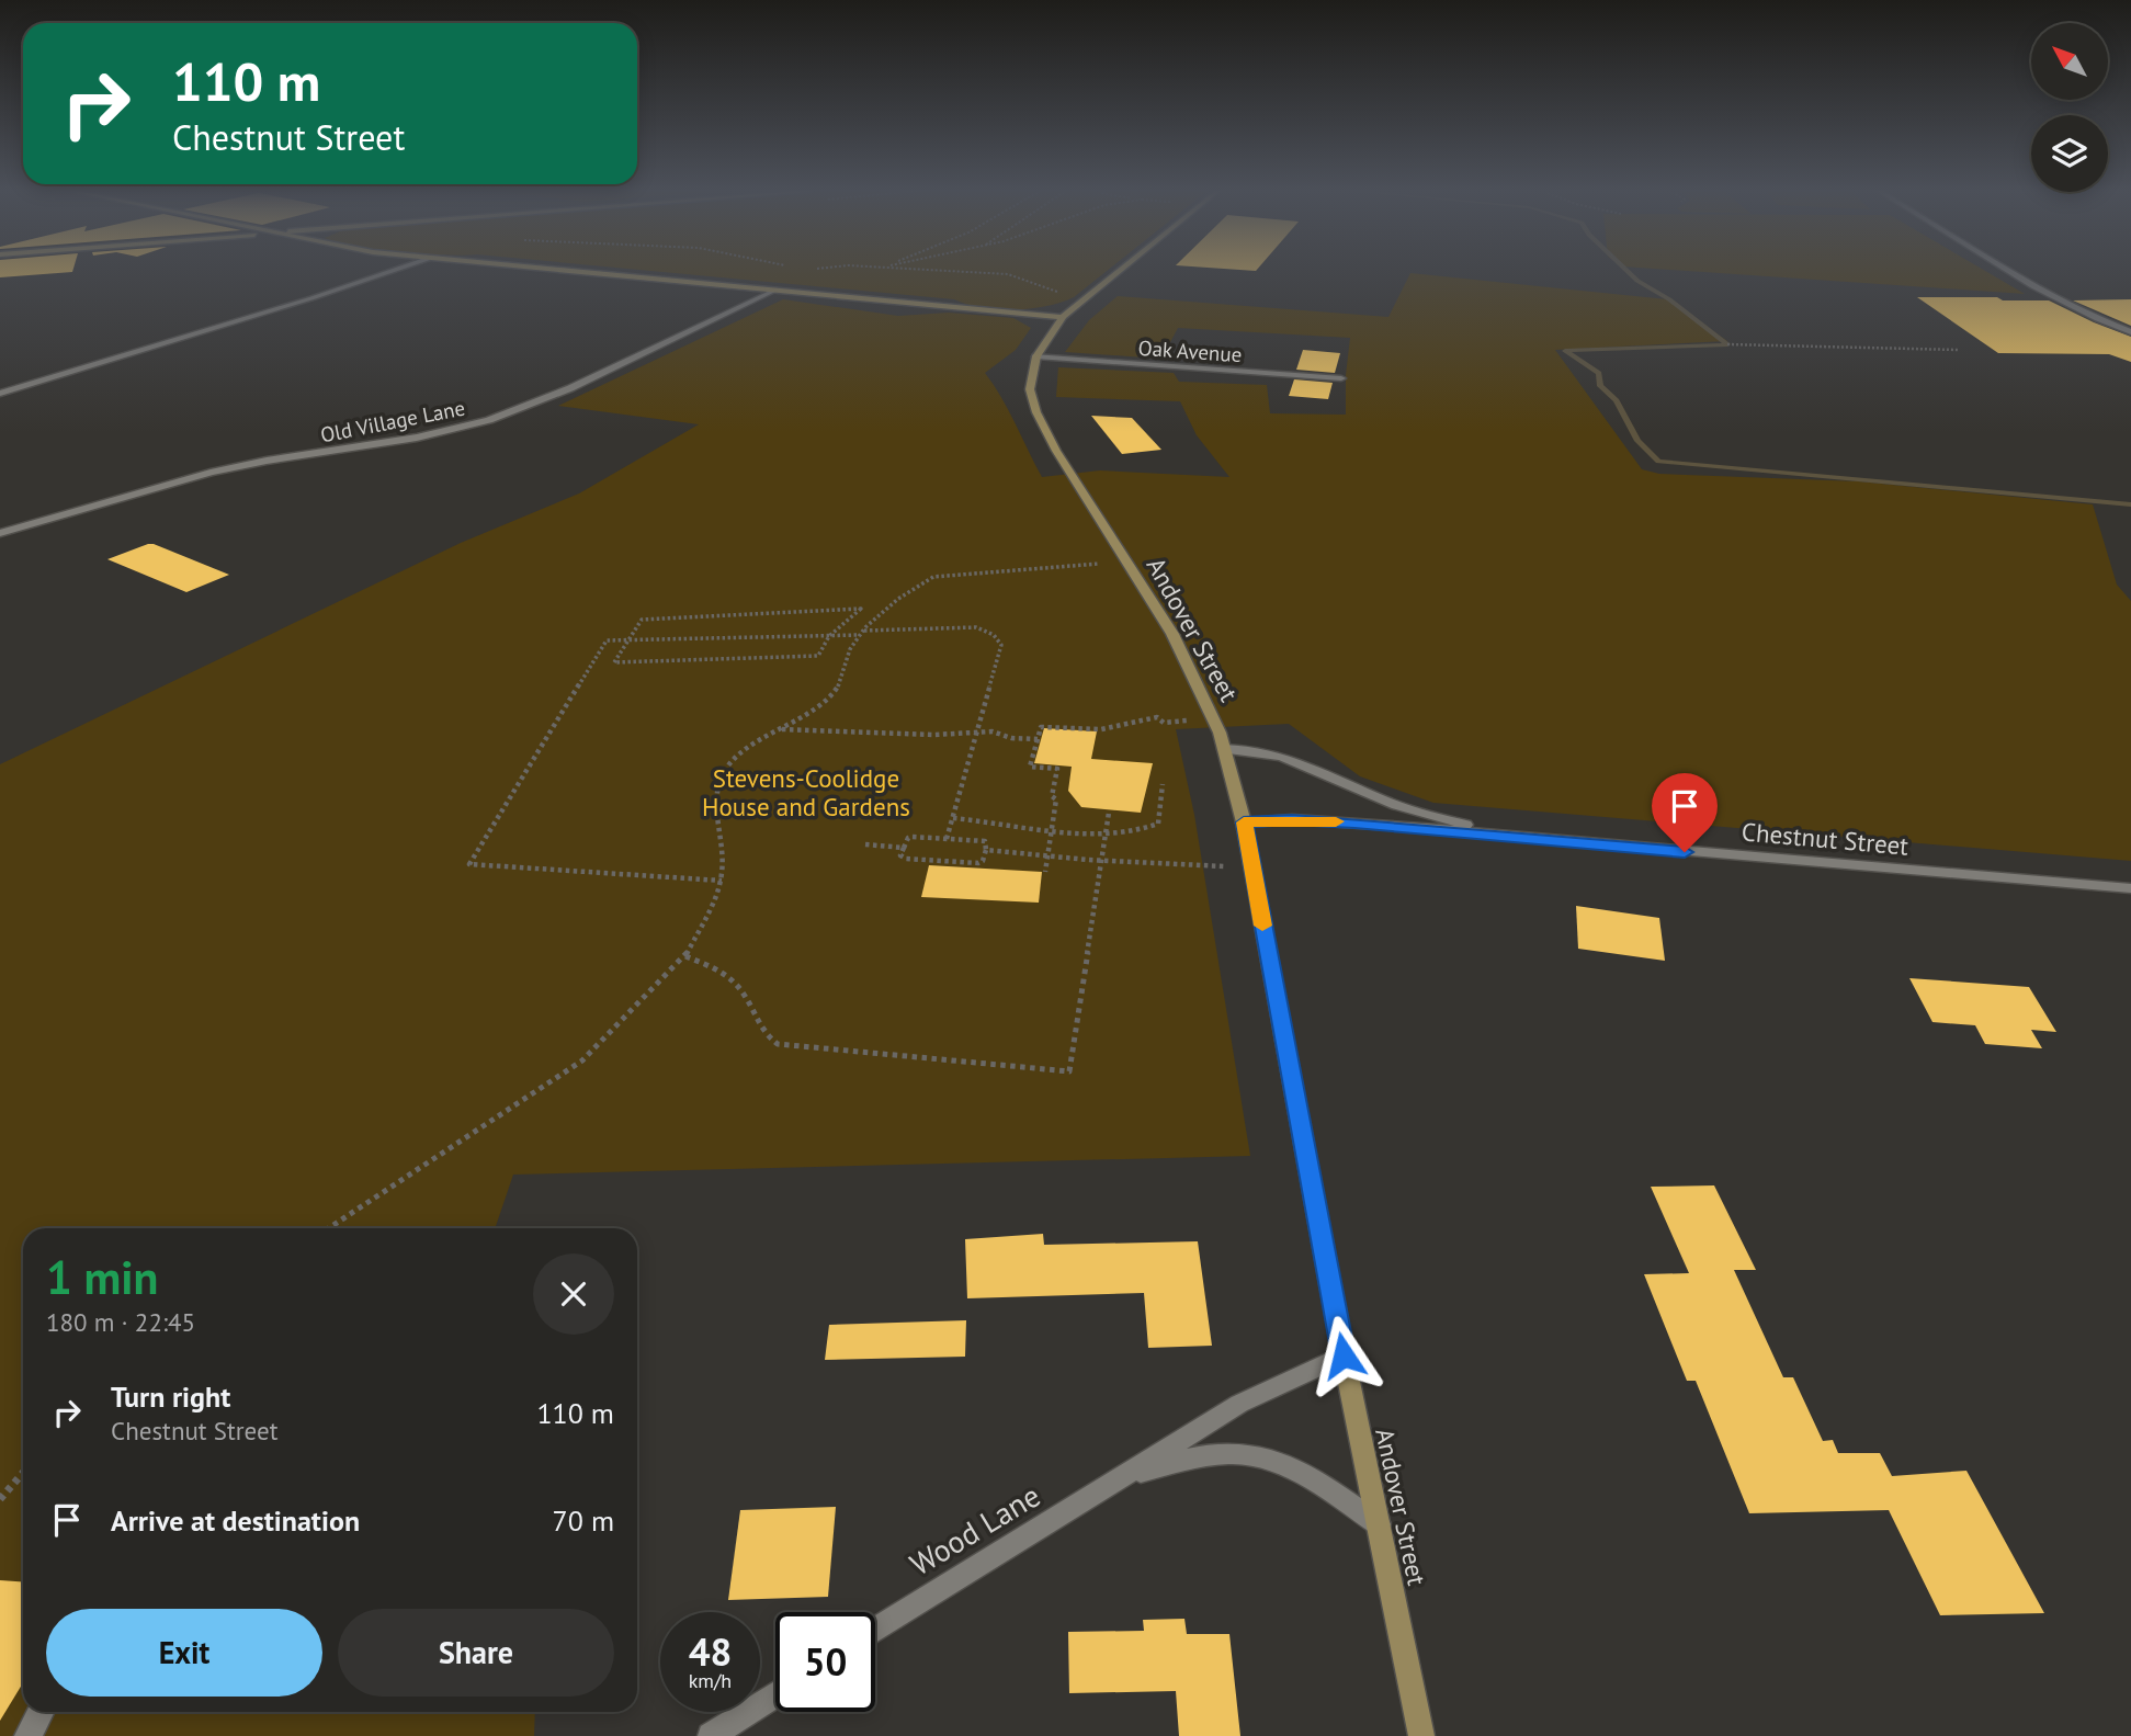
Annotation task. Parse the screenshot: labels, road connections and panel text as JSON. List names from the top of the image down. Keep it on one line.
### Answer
{"streets":{"main road":["Andover Street"],"street":["Oak Avenue","Old Village Lane","Chestnut Street","Wood Lane"]},"crossings":[["Oak Avenue","Andover Street"],["Andover Street","Chestnut Street"],["Andover Street","Wood Lane"]],"parks":["Stevens-Coolidge House and Gardens"],"north":"top left","page":{"turn":["110 m","Chestnut Street"],"heading":["1 min","180 m · 22:45"],"list":[{"name":"Turn right","note":"Chestnut Street","value":"110 m"},{"name":"Arrive at destination","value":"70 m"}],"buttons":["Exit","Share"],"speed":"48 km/h","limit":"50"}}
